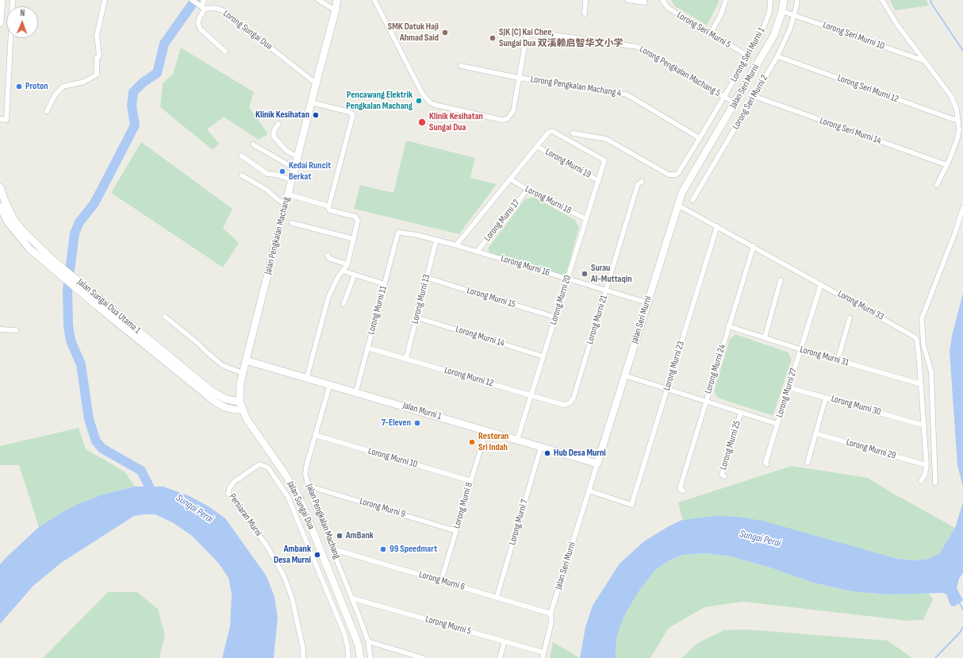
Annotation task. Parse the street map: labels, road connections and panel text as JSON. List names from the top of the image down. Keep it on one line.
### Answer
{"streets":{"street":["Lorong Sungai Dua","Lorong Seri Murni 5","Lorong Seri Murni 10","Lorong Seri Murni 1","Lorong Pengkalan Machang 5","Lorong Pengkalan Machang 4","Jalan Seri Murni","Lorong Seri Murni 12","Lorong Seri Murni 2","Lorong Seri Murni 14","Lorong Murni 19","Lorong Murni 18","Lorong Murni 17","Jalan Pengkalan Machang","Lorong Murni 16","Lorong Murni 15","Lorong Murni 13","Lorong Murni 20","Lorong Murni 33","Jalan Sungai Dua Utama 1","Lorong Murni 11","Lorong Murni 21","Lorong Murni 14","Lorong Murni 31","Lorong Murni 23","Lorong Murni 24","Lorong Murni 12","Lorong Murni 27","Lorong Murni 30","Jalan Murni 1","Lorong Murni 25","Lorong Murni 29","Lorong Murni 10","Jalan Sungai Dua","Lorong Murni 8","Lorong Murni 9","Persiaran Murni","Lorong Murni 7","Lorong Murni 6","Lorong Murni 5"]},"crossings":[["Lorong Sungai Dua","Jalan Pengkalan Machang"],["Lorong Seri Murni 5","Lorong Seri Murni 1"],["Lorong Seri Murni 10","Jalan Seri Murni"],["Lorong Seri Murni 10","Lorong Seri Murni 2"],["Lorong Seri Murni 1","Lorong Pengkalan Machang 5"],["Lorong Seri Murni 1","Lorong Pengkalan Machang 4"],["Lorong Pengkalan Machang 5","Lorong Pengkalan Machang 4"],["Lorong Pengkalan Machang 5","Jalan Seri Murni"],["Jalan Seri Murni","Lorong Murni 16"],["Jalan Seri Murni","Lorong Murni 33"],["Jalan Seri Murni","Lorong Murni 23"],["Jalan Seri Murni","Jalan Murni 1"],["Jalan Seri Murni","Lorong Murni 6"],["Jalan Seri Murni","Lorong Murni 5"],["Lorong Seri Murni 12","Lorong Seri Murni 2"],["Lorong Seri Murni 2","Lorong Seri Murni 14"],["Lorong Murni 19","Lorong Murni 20"],["Lorong Murni 18","Lorong Murni 17"],["Lorong Murni 18","Lorong Murni 20"],["Lorong Murni 17","Lorong Murni 16"],["Jalan Pengkalan Machang","Jalan Murni 1"],["Jalan Pengkalan Machang","Lorong Murni 10"],["Jalan Pengkalan Machang","Jalan Sungai Dua"],["Jalan Pengkalan Machang","Lorong Murni 9"],["Jalan Pengkalan Machang","Lorong Murni 6"],["Jalan Pengkalan Machang","Lorong Murni 5"],["Lorong Murni 16","Lorong Murni 13"],["Lorong Murni 16","Lorong Murni 20"],["Lorong Murni 16","Lorong Murni 11"],["Lorong Murni 16","Lorong Murni 21"],["Lorong Murni 15","Lorong Murni 13"],["Lorong Murni 15","Lorong Murni 20"],["Lorong Murni 13","Lorong Murni 14"],["Lorong Murni 13","Lorong Murni 12"],["Lorong Murni 20","Lorong Murni 14"],["Lorong Murni 20","Lorong Murni 12"],["Lorong Murni 20","Jalan Murni 1"],["Lorong Murni 33","Lorong Murni 31"],["Lorong Murni 33","Lorong Murni 23"],["Lorong Murni 33","Lorong Murni 24"],["Lorong Murni 33","Lorong Murni 27"],["Lorong Murni 33","Lorong Murni 30"],["Lorong Murni 33","Lorong Murni 29"],["Jalan Sungai Dua Utama 1","Jalan Sungai Dua"],["Lorong Murni 11","Lorong Murni 12"],["Lorong Murni 11","Jalan Murni 1"],["Lorong Murni 21","Lorong Murni 12"],["Lorong Murni 31","Lorong Murni 24"],["Lorong Murni 31","Lorong Murni 27"],["Lorong Murni 27","Lorong Murni 30"],["Jalan Murni 1","Jalan Sungai Dua"],["Jalan Murni 1","Lorong Murni 8"],["Jalan Murni 1","Lorong Murni 7"],["Lorong Murni 10","Lorong Murni 8"],["Lorong Murni 8","Lorong Murni 9"],["Lorong Murni 8","Lorong Murni 6"],["Lorong Murni 7","Lorong Murni 6"]],"water":["Sungai Perai"],"places":["SMK Datuk Haji Ahmad Said","SJK (C) Kai Chee, Sungai Dua 双溪赖启智华文小学","Proton","Pencawang Elektrik Pengkalan Machang","Klinik Kesihatan","Klinik Kesihatan Sungai Dua","Kedai Runcit Berkat","Surau Al-Muttaqin","7-Eleven","Restoran Sri Indah","Hub Desa Murni","AmBank","99 Speedmart","Ambank Desa Murni"],"north":"top"}
